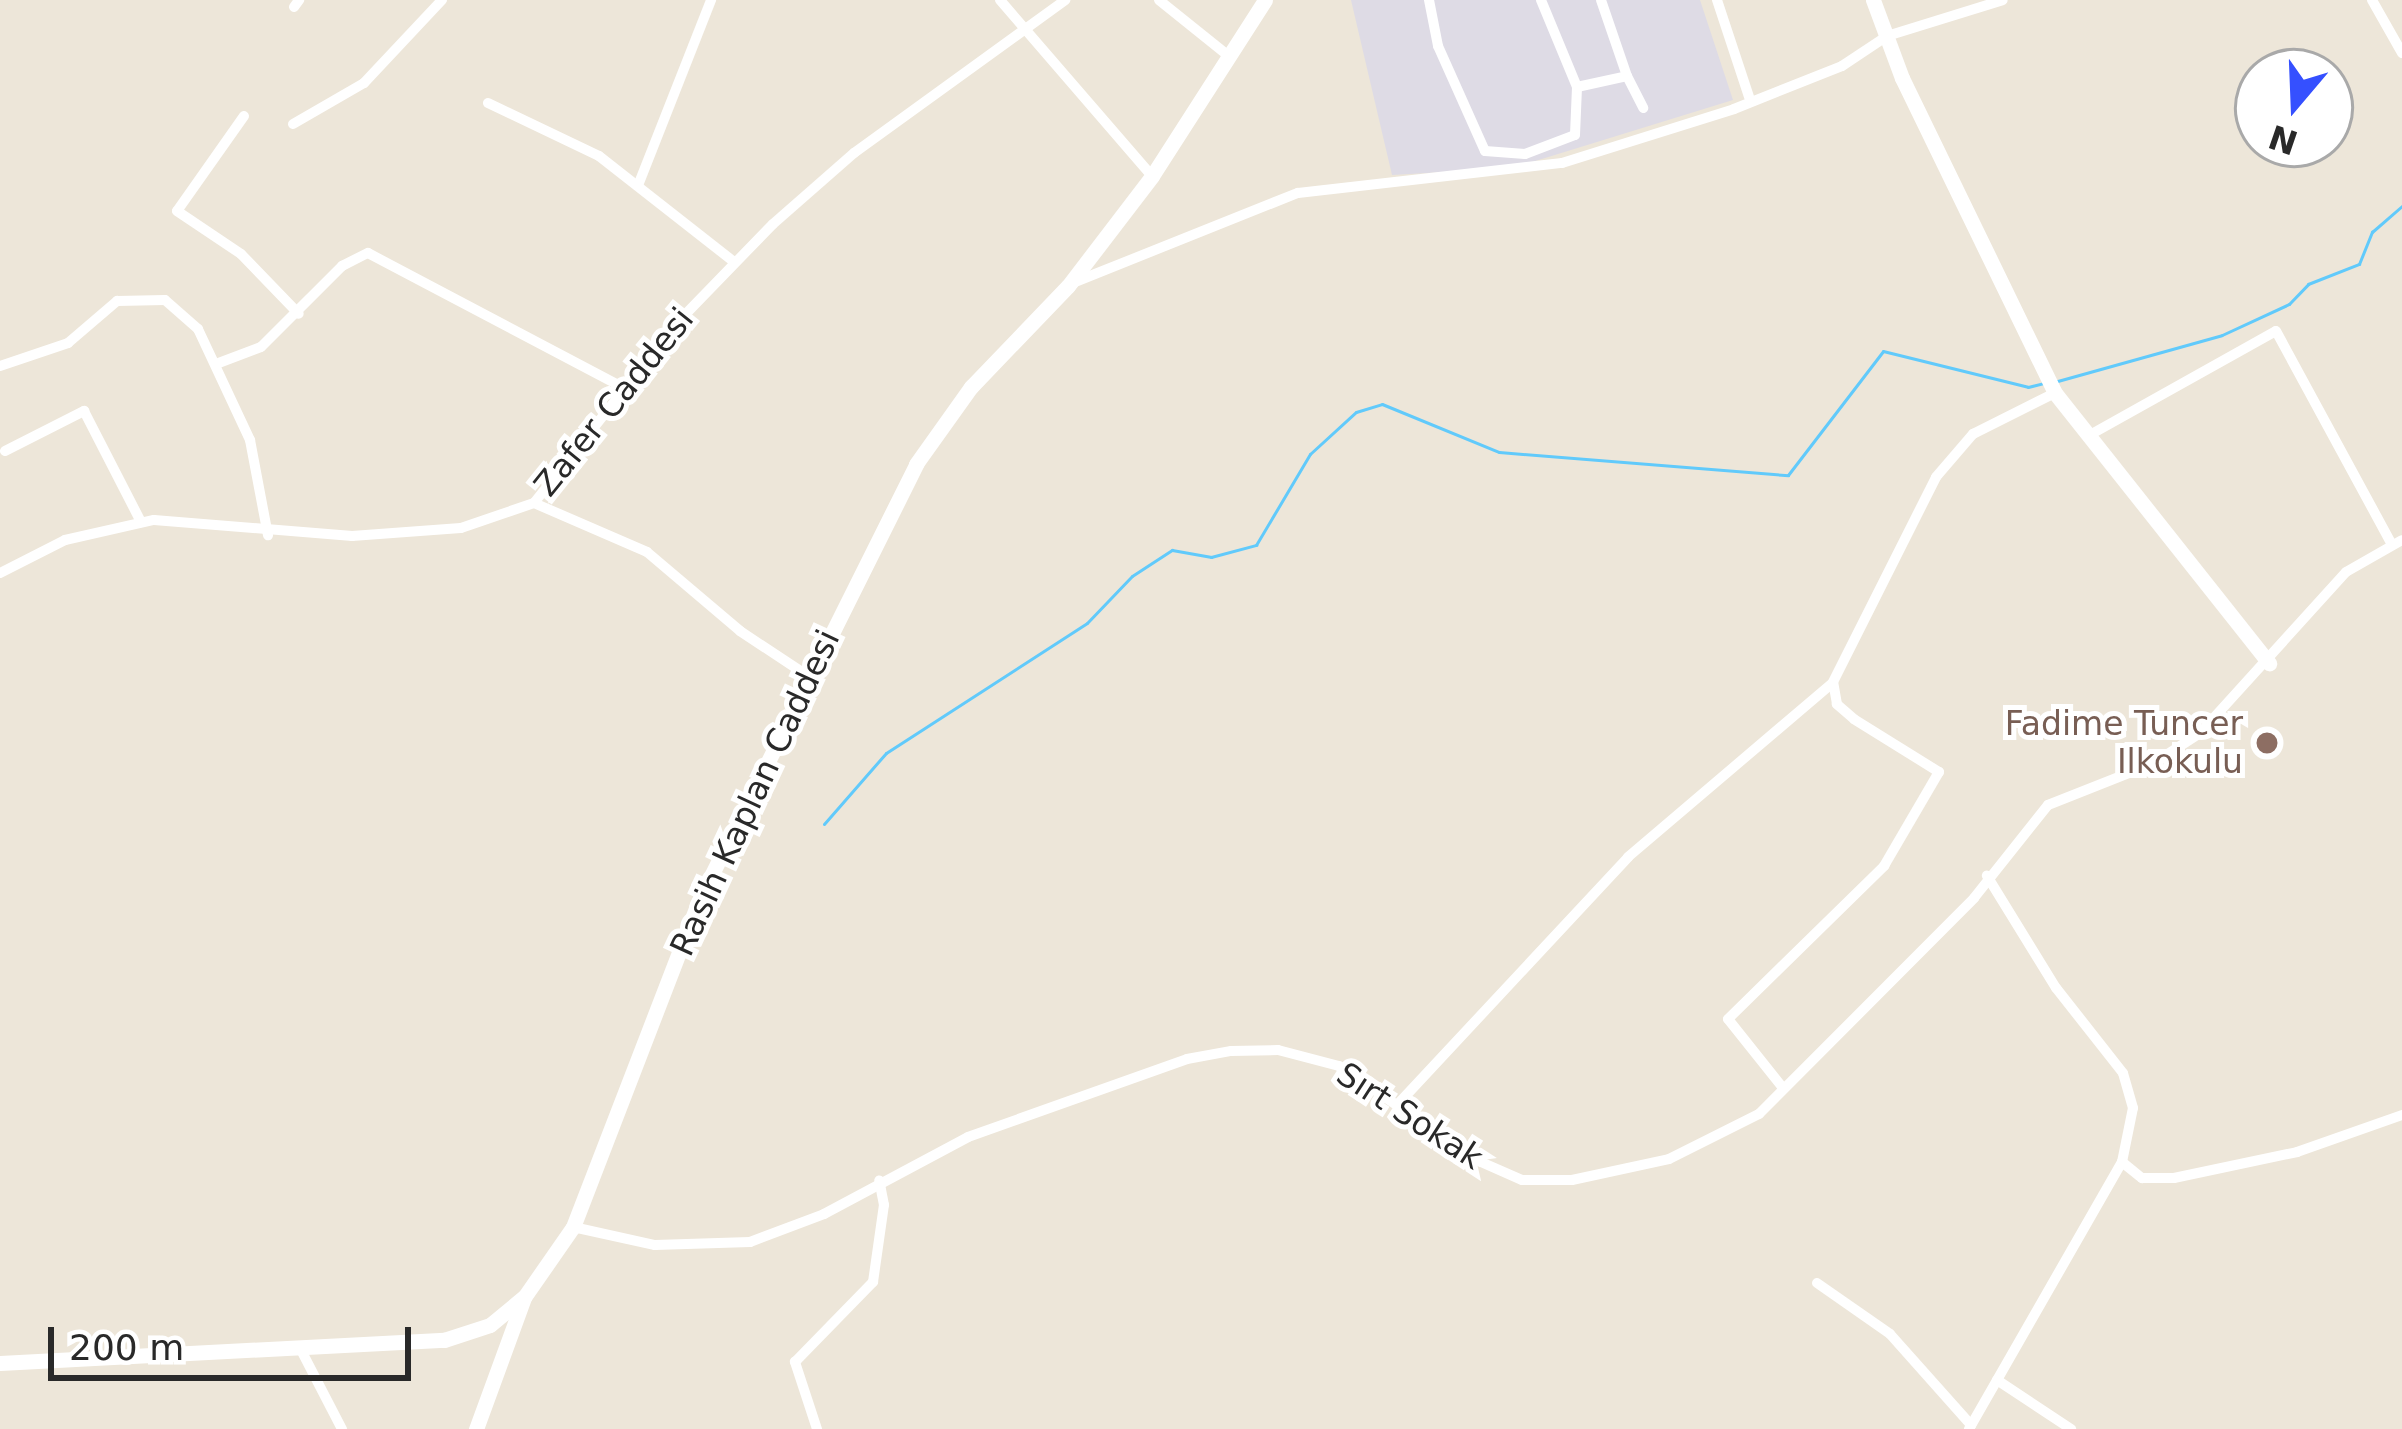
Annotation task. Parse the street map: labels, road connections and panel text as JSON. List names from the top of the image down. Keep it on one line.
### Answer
{"streets":{"street":["Zafer Caddesi","Rasih Kaplan Caddesi","Sırt Sokak"]},"crossings":[["Rasih Kaplan Caddesi","Sırt Sokak"]],"places":["Fadime Tuncer Ilkokulu"],"scale_bar":"200 m","north":"bottom"}
